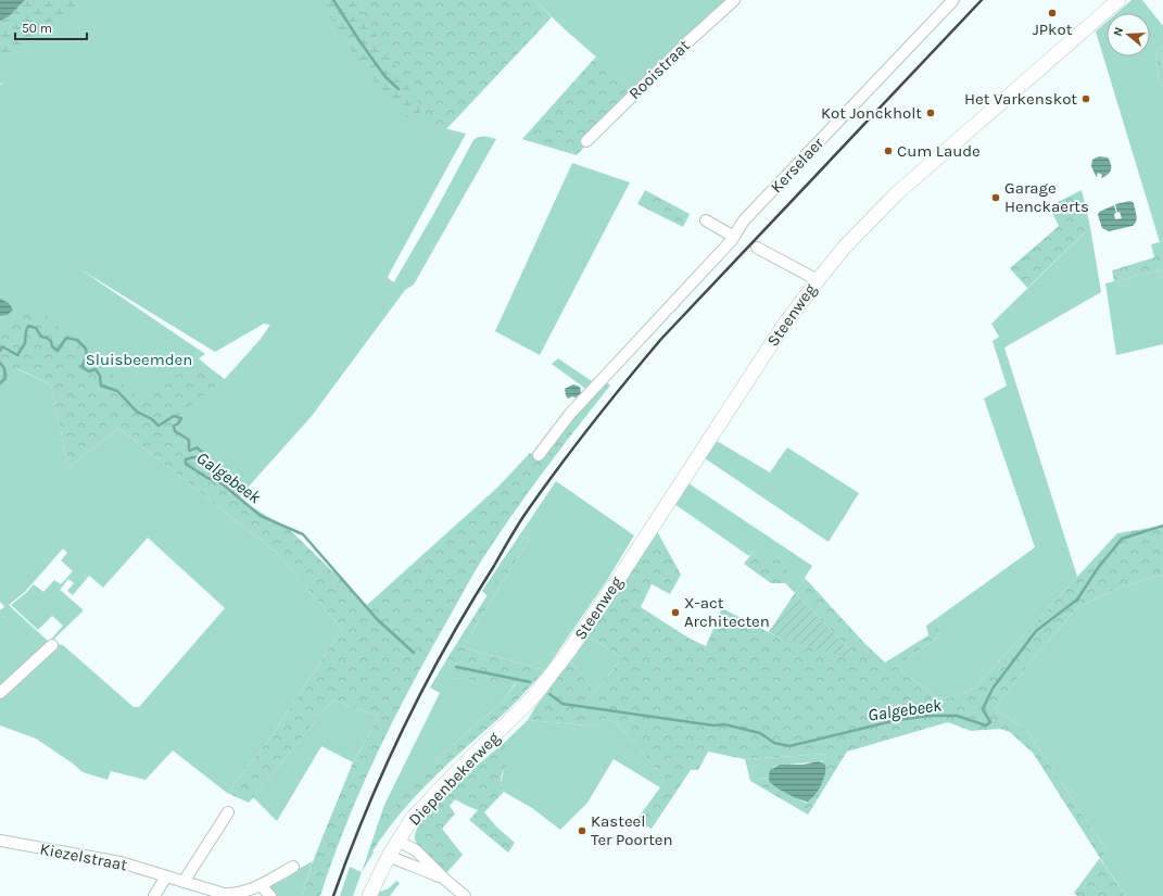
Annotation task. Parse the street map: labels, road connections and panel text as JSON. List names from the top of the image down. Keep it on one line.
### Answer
{"streets":{"main road":["Steenweg","Diepenbekerweg"],"street":["Rooistraat","Kerselaer","Kiezelstraat"]},"crossings":[["Steenweg","Diepenbekerweg"]],"water":["Galgebeek"],"parks":["Sluisbeemden"],"places":["JPkot","Het Varkenskot","Kot Jonckholt","Cum Laude","Garage Henckaerts","X-act Architecten","Kasteel Ter Poorten"],"scale_bar":"50 m","north":"left"}
